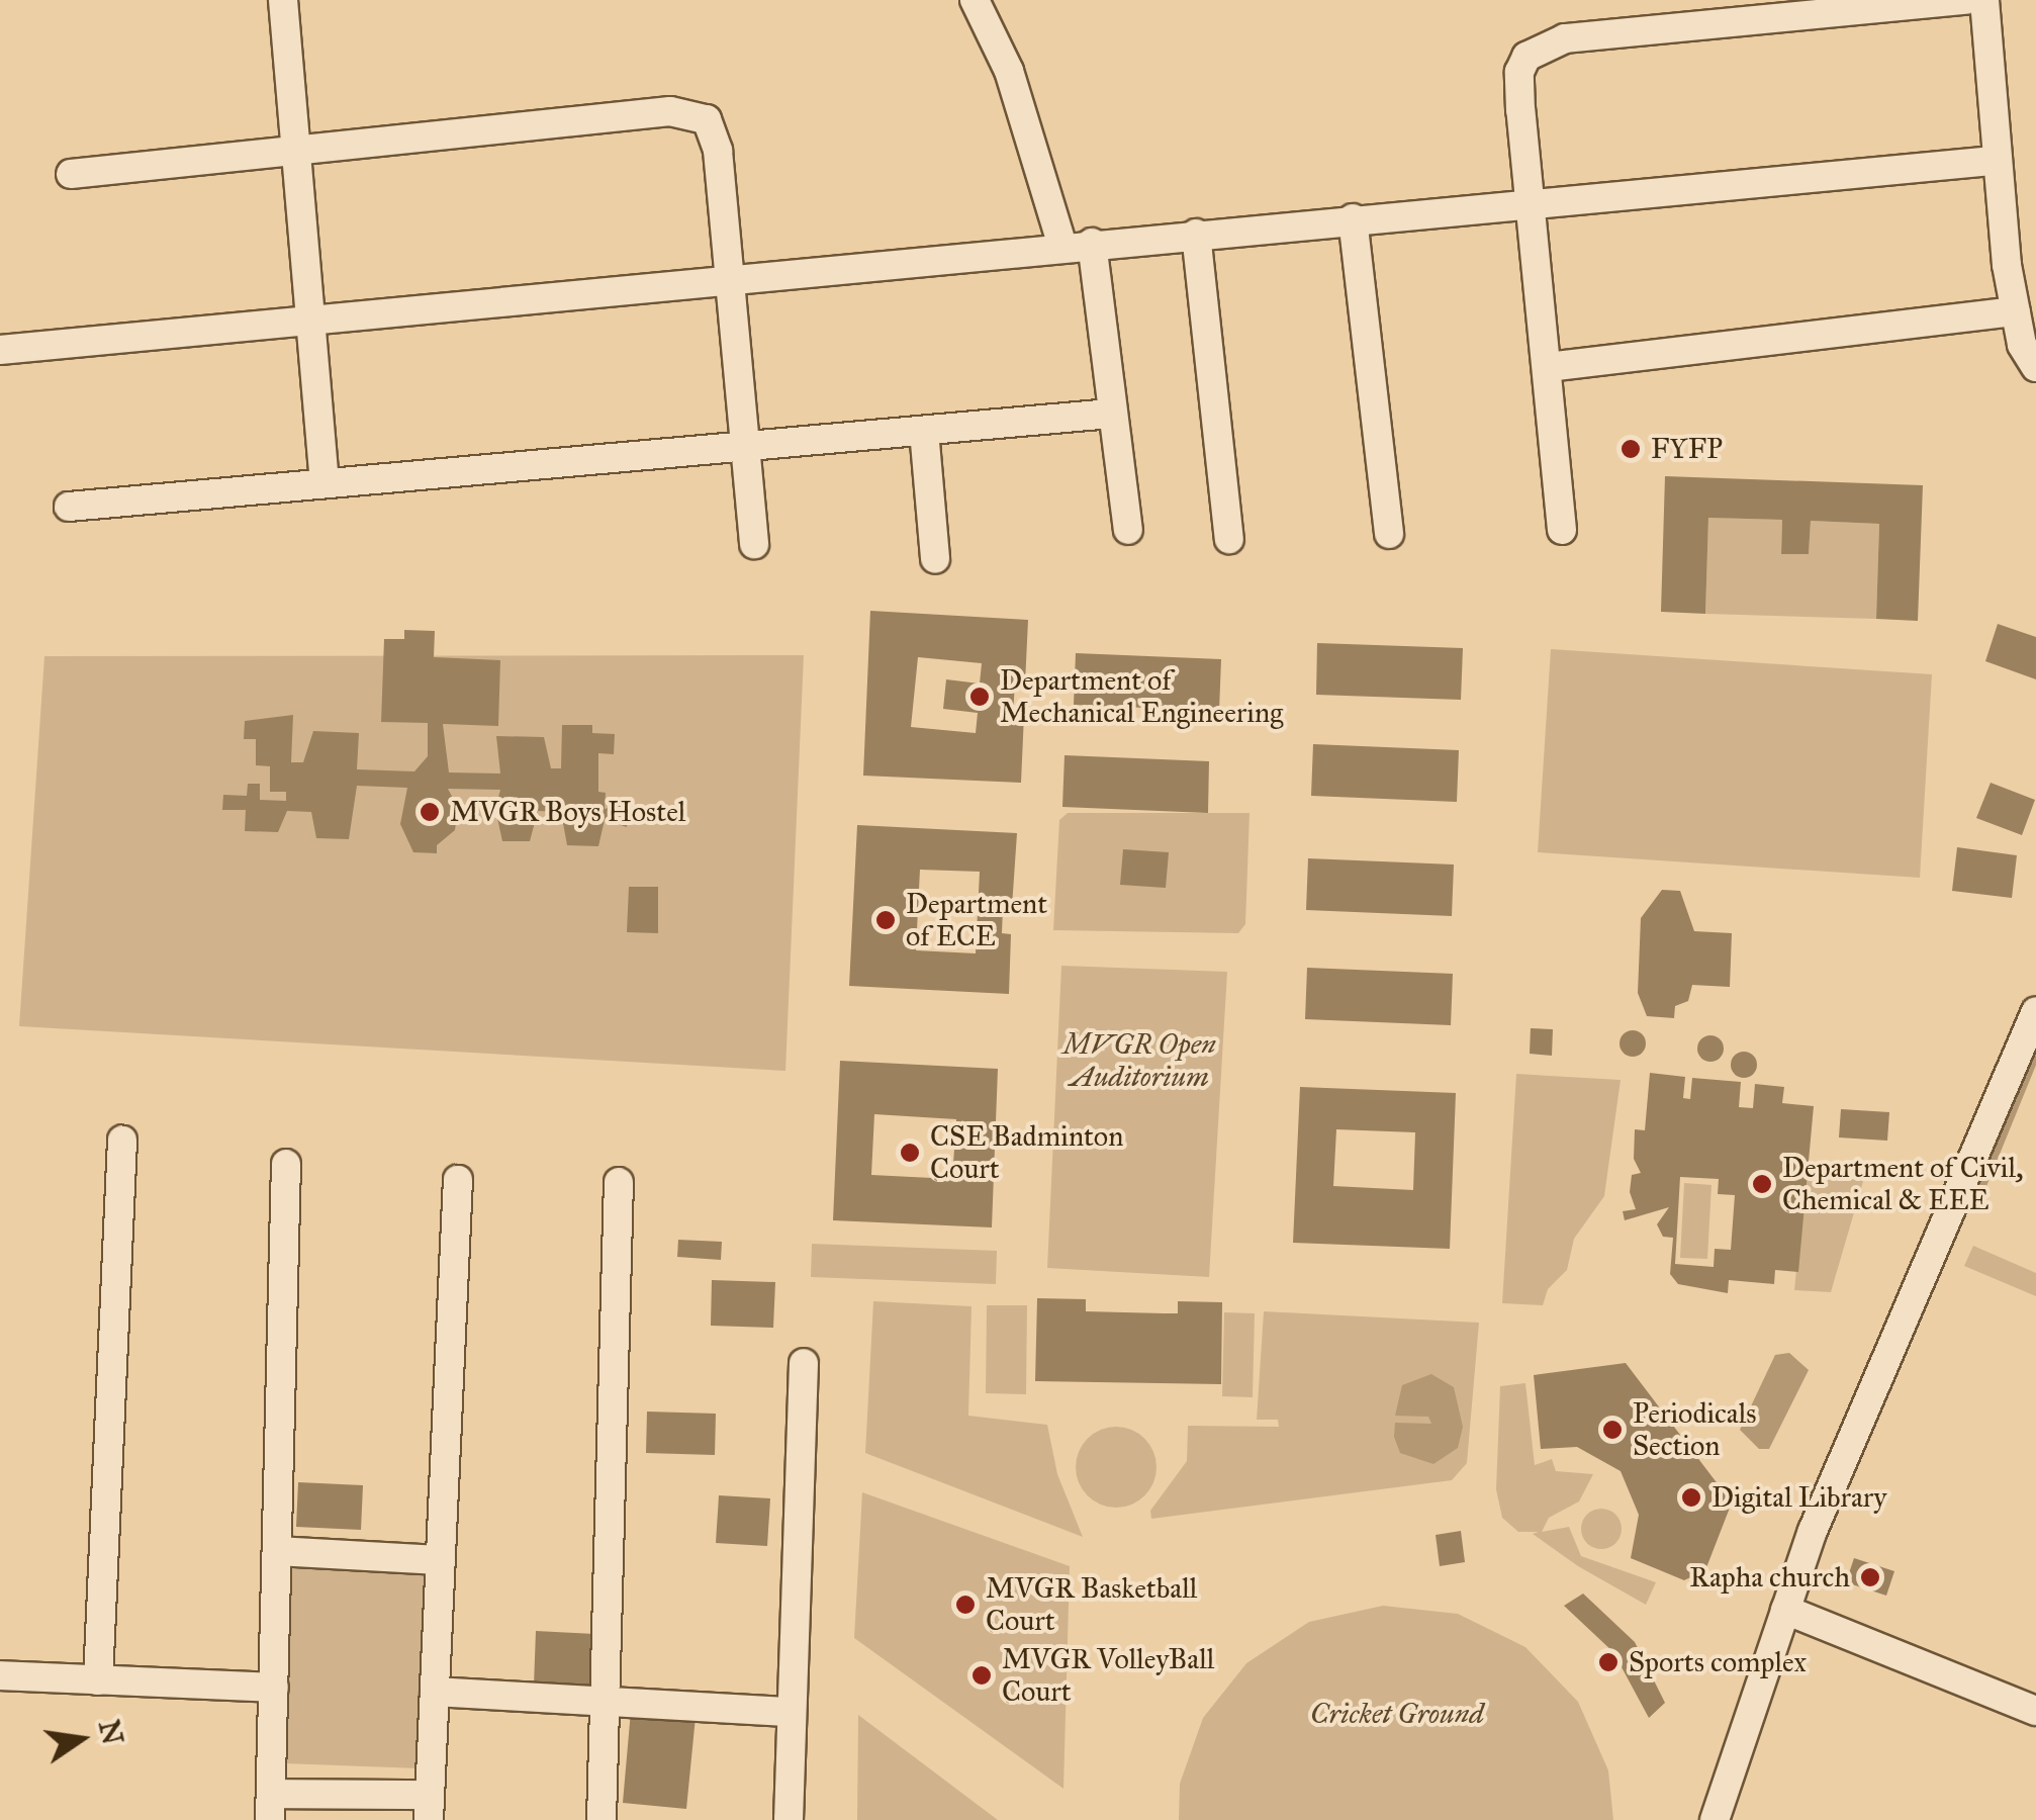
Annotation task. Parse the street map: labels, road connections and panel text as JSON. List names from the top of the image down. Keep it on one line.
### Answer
{"parks":["MVGR Open Auditorium","Cricket Ground"],"places":["FYFP","Department of Mechanical Engineering","MVGR Boys Hostel","Department of ECE","CSE Badminton Court","Department of Civil, Chemical & EEE","Periodicals Section","Digital Library","Rapha church","MVGR Basketball Court","Sports complex","MVGR VolleyBall Court"],"north":"right"}
